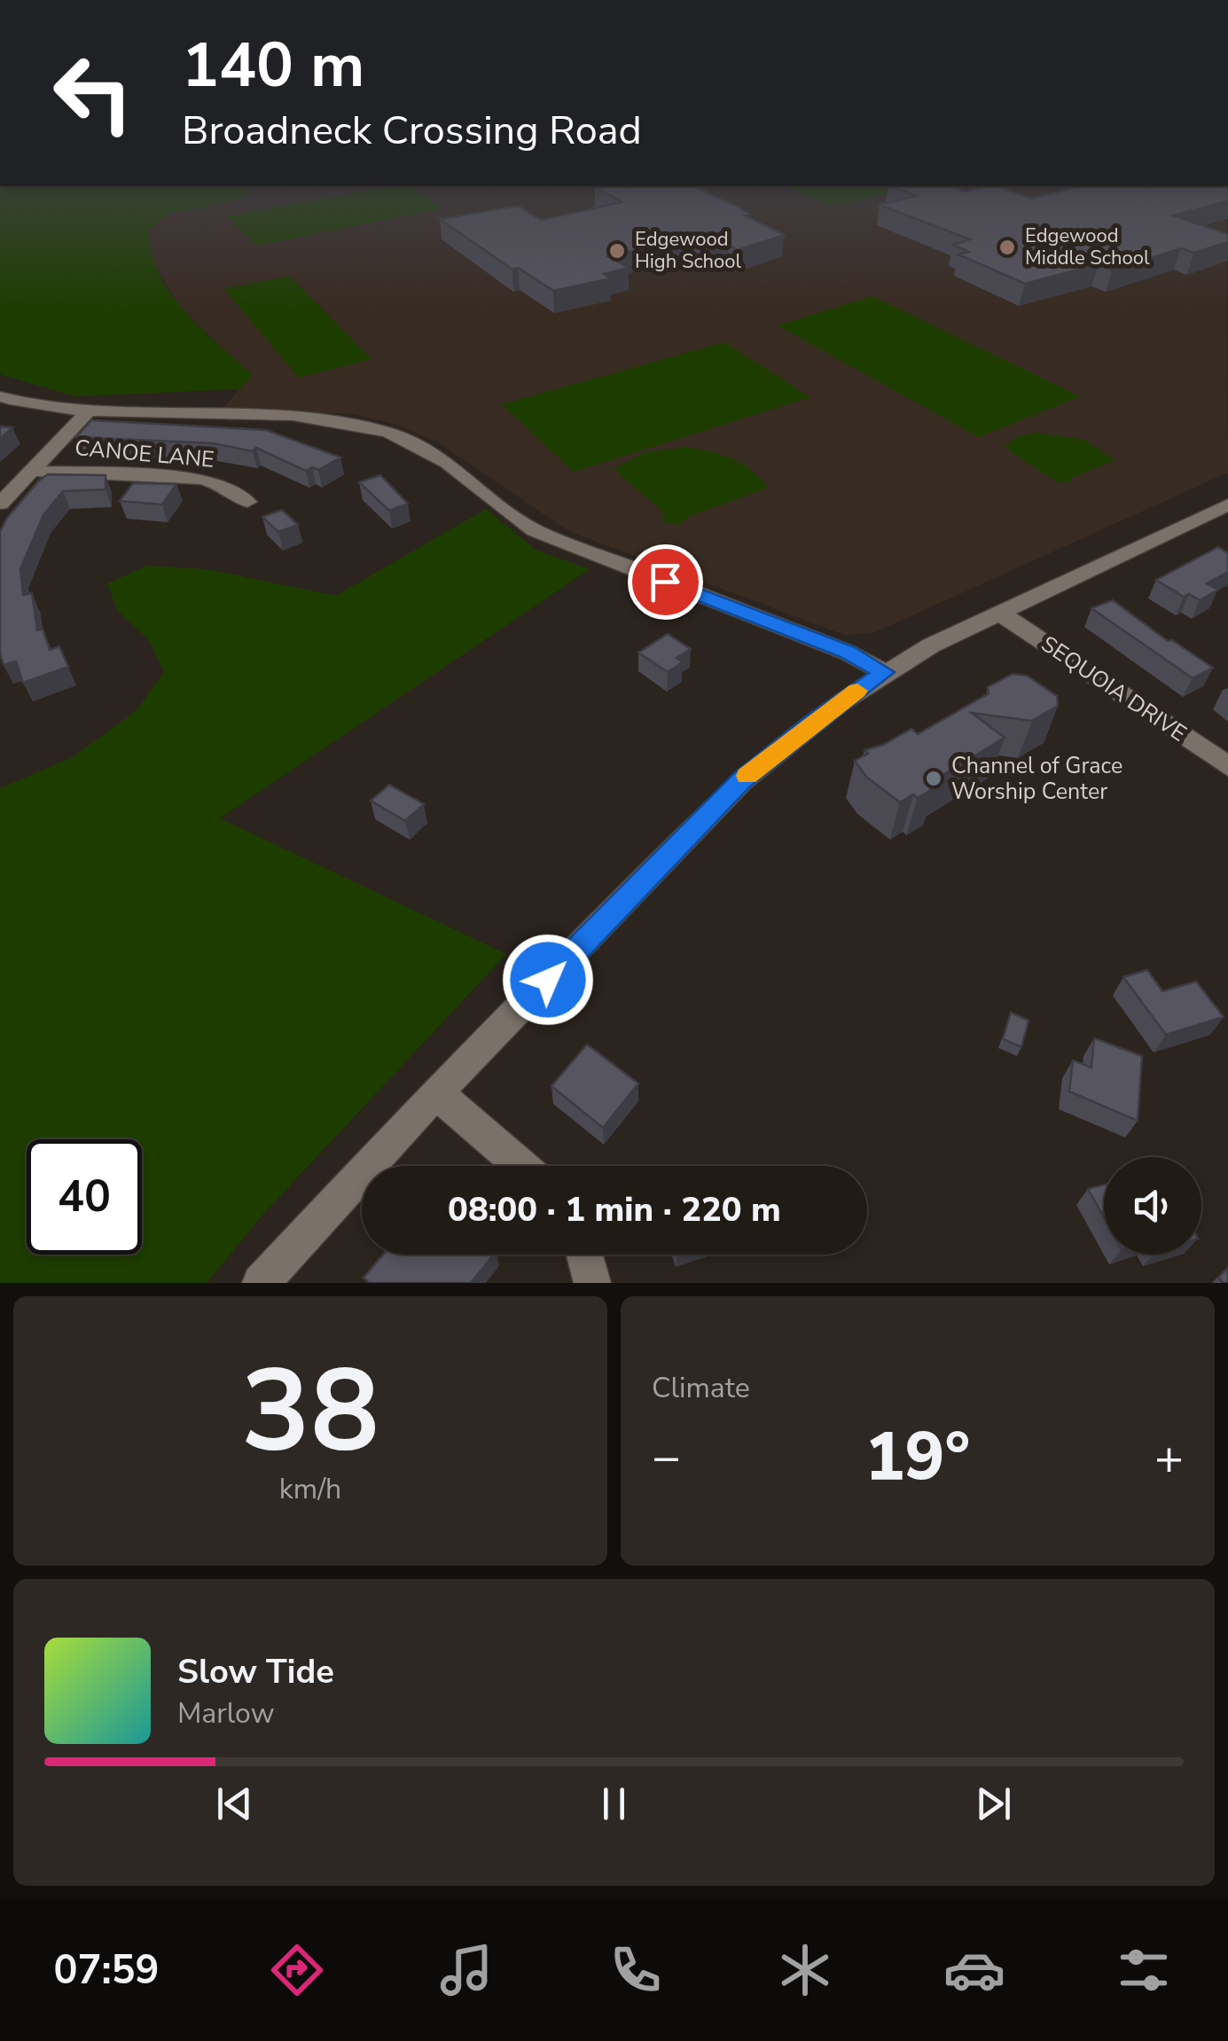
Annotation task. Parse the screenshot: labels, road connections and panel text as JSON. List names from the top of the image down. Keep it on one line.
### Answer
{"streets":{"street":["CANOE LANE","SEQUOIA DRIVE"]},"places":["Edgewood Middle School","Edgewood High School","Channel of Grace Worship Center"],"page":{"turn":["140 m","Broadneck Crossing Road"],"limit":"40","trip":"08:00 · 1 min · 220 m","tile":[["38","km/h"],"Climate"],"heat":["−","19°","+"],"song":["Slow Tide","Marlow"],"tabs":"07:59"}}
